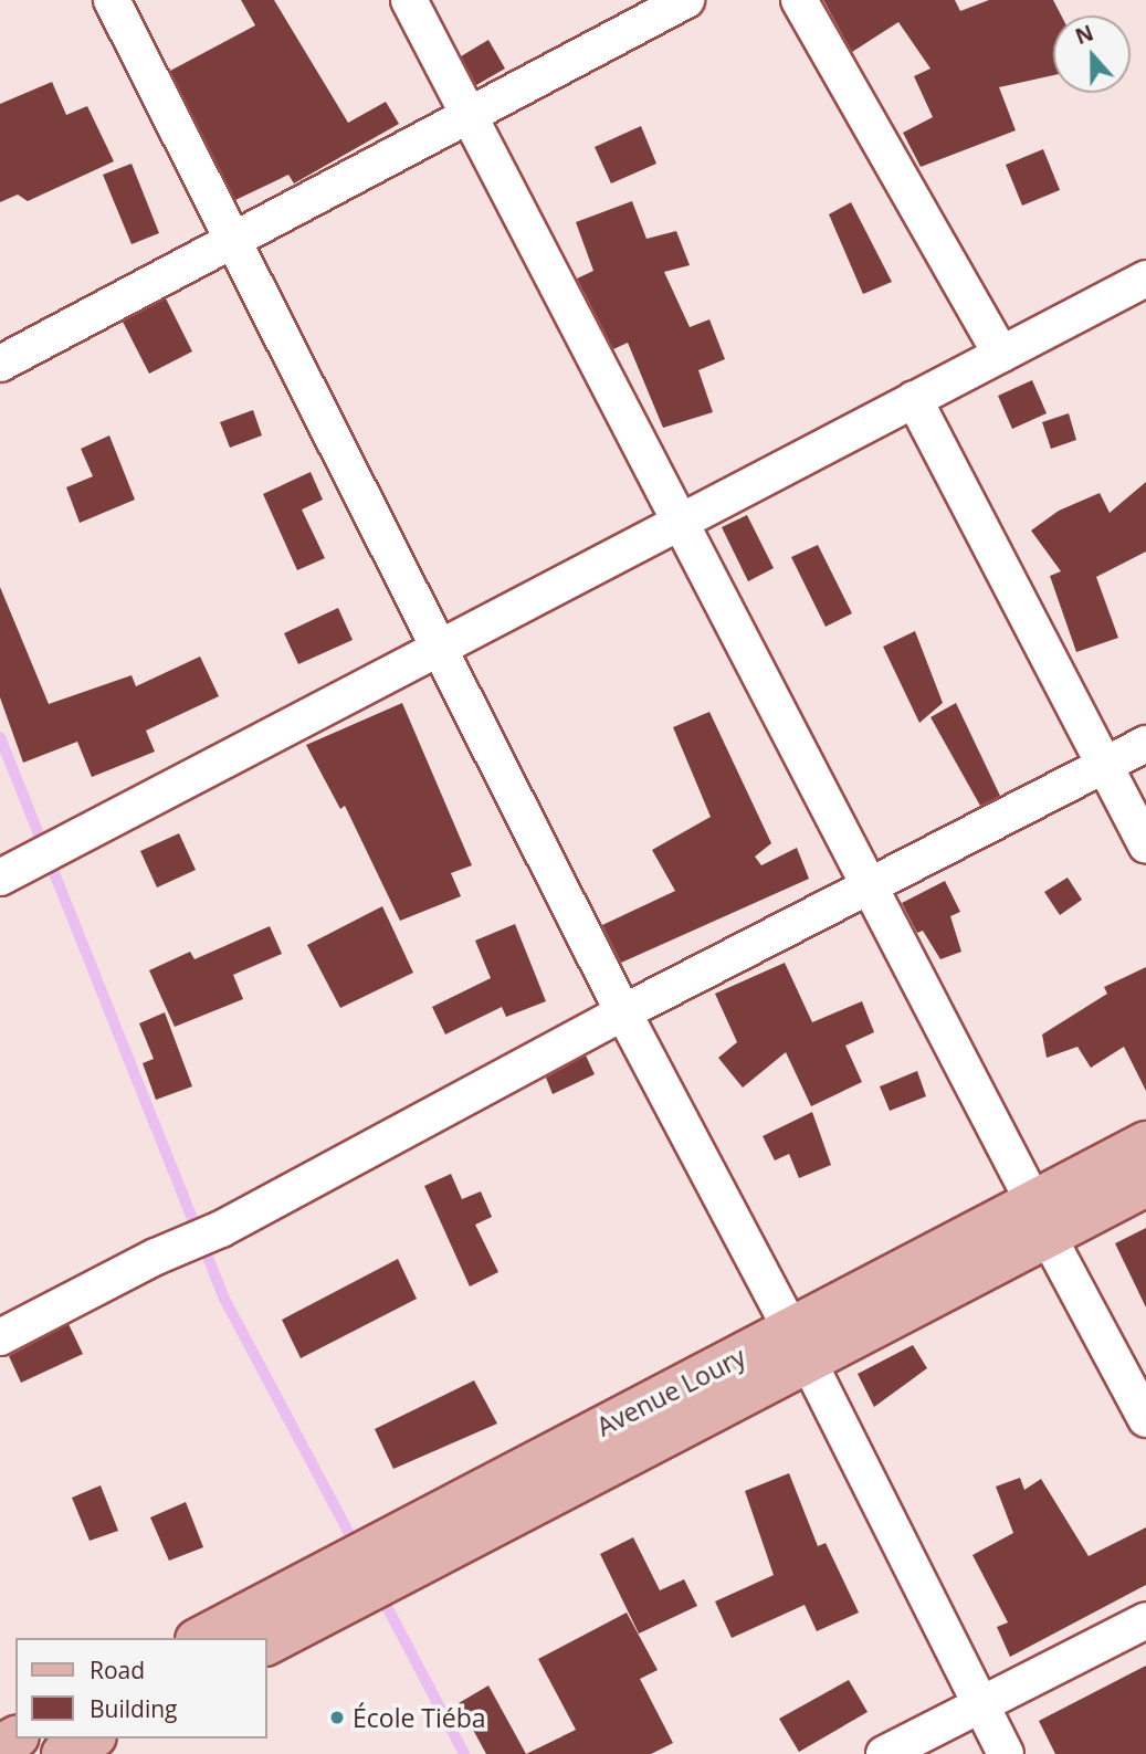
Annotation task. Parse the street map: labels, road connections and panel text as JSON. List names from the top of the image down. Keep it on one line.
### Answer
{"streets":{"main road":["Avenue Loury"]},"places":["École Tiéba"],"legend":["Road","Building"],"north":"top"}
